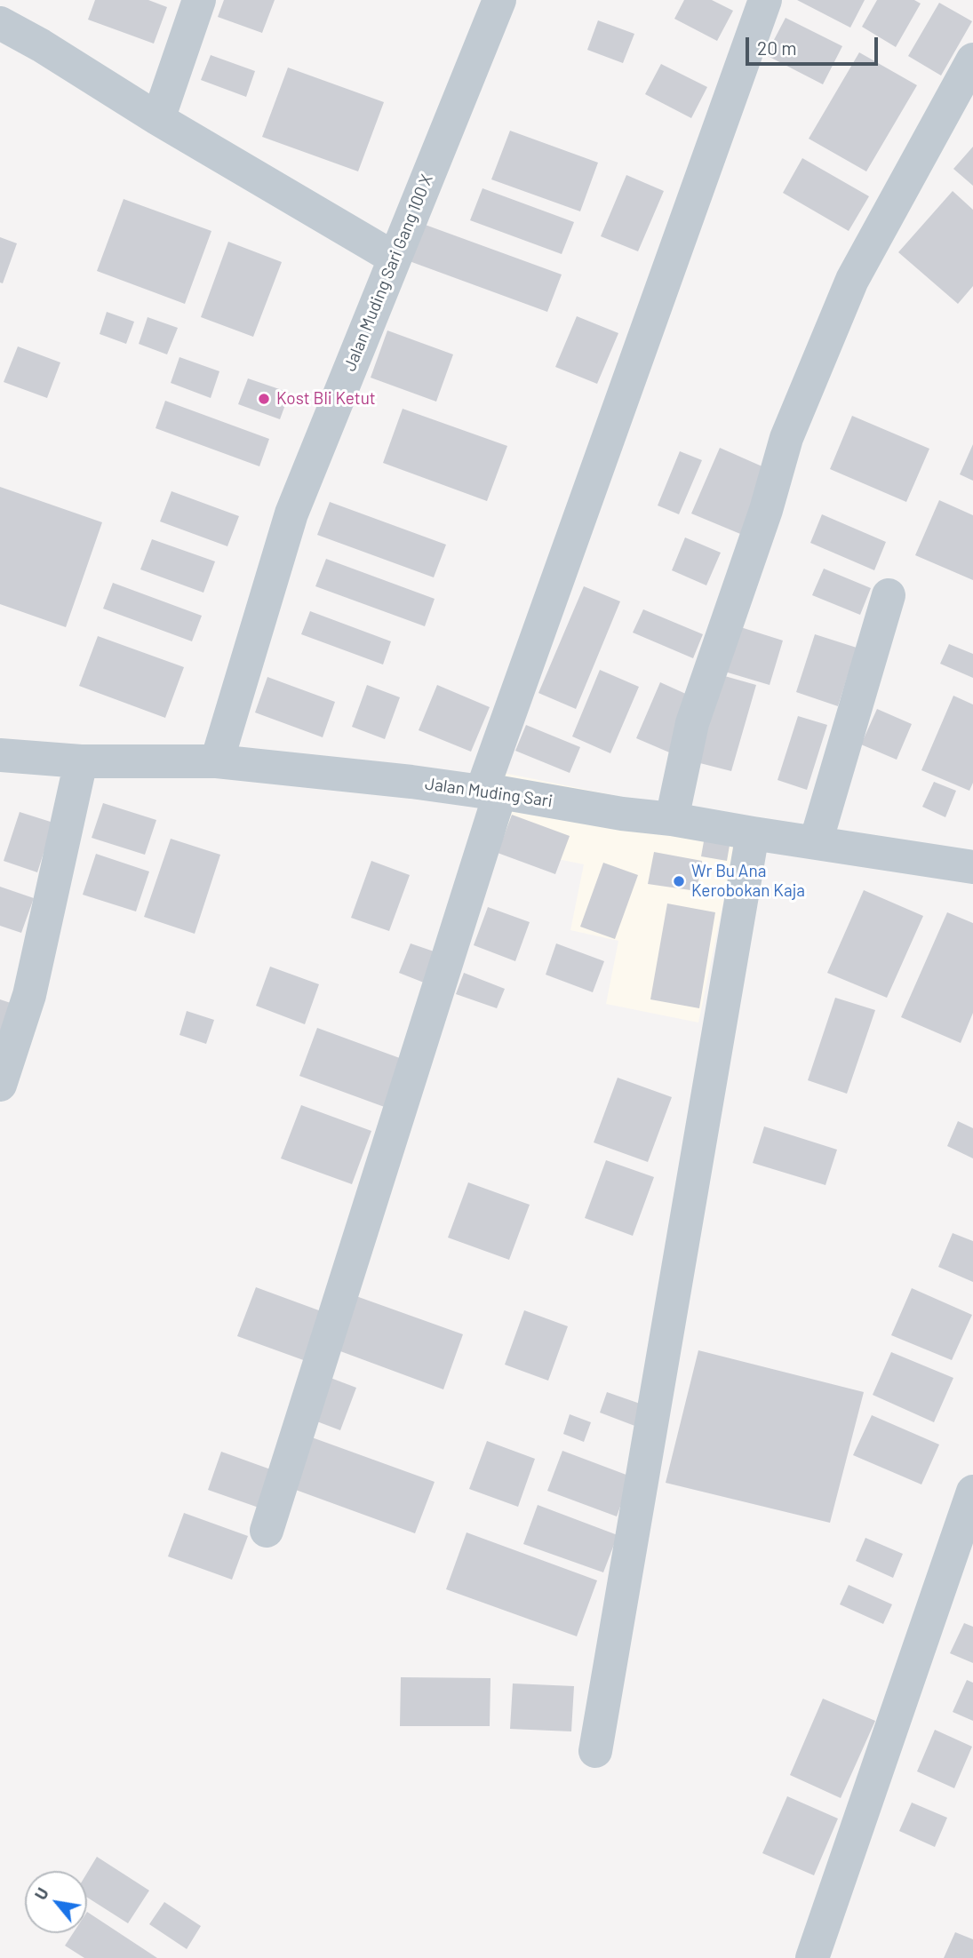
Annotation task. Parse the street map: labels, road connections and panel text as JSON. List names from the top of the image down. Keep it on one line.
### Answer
{"streets":{"street":["Jalan Muding Sari Gang 100 X","Jalan Muding Sari"]},"crossings":[["Jalan Muding Sari Gang 100 X","Jalan Muding Sari"]],"places":["Kost Bli Ketut","Wr Bu Ana Kerobokan Kaja"],"scale_bar":"20 m","north":"top left"}
